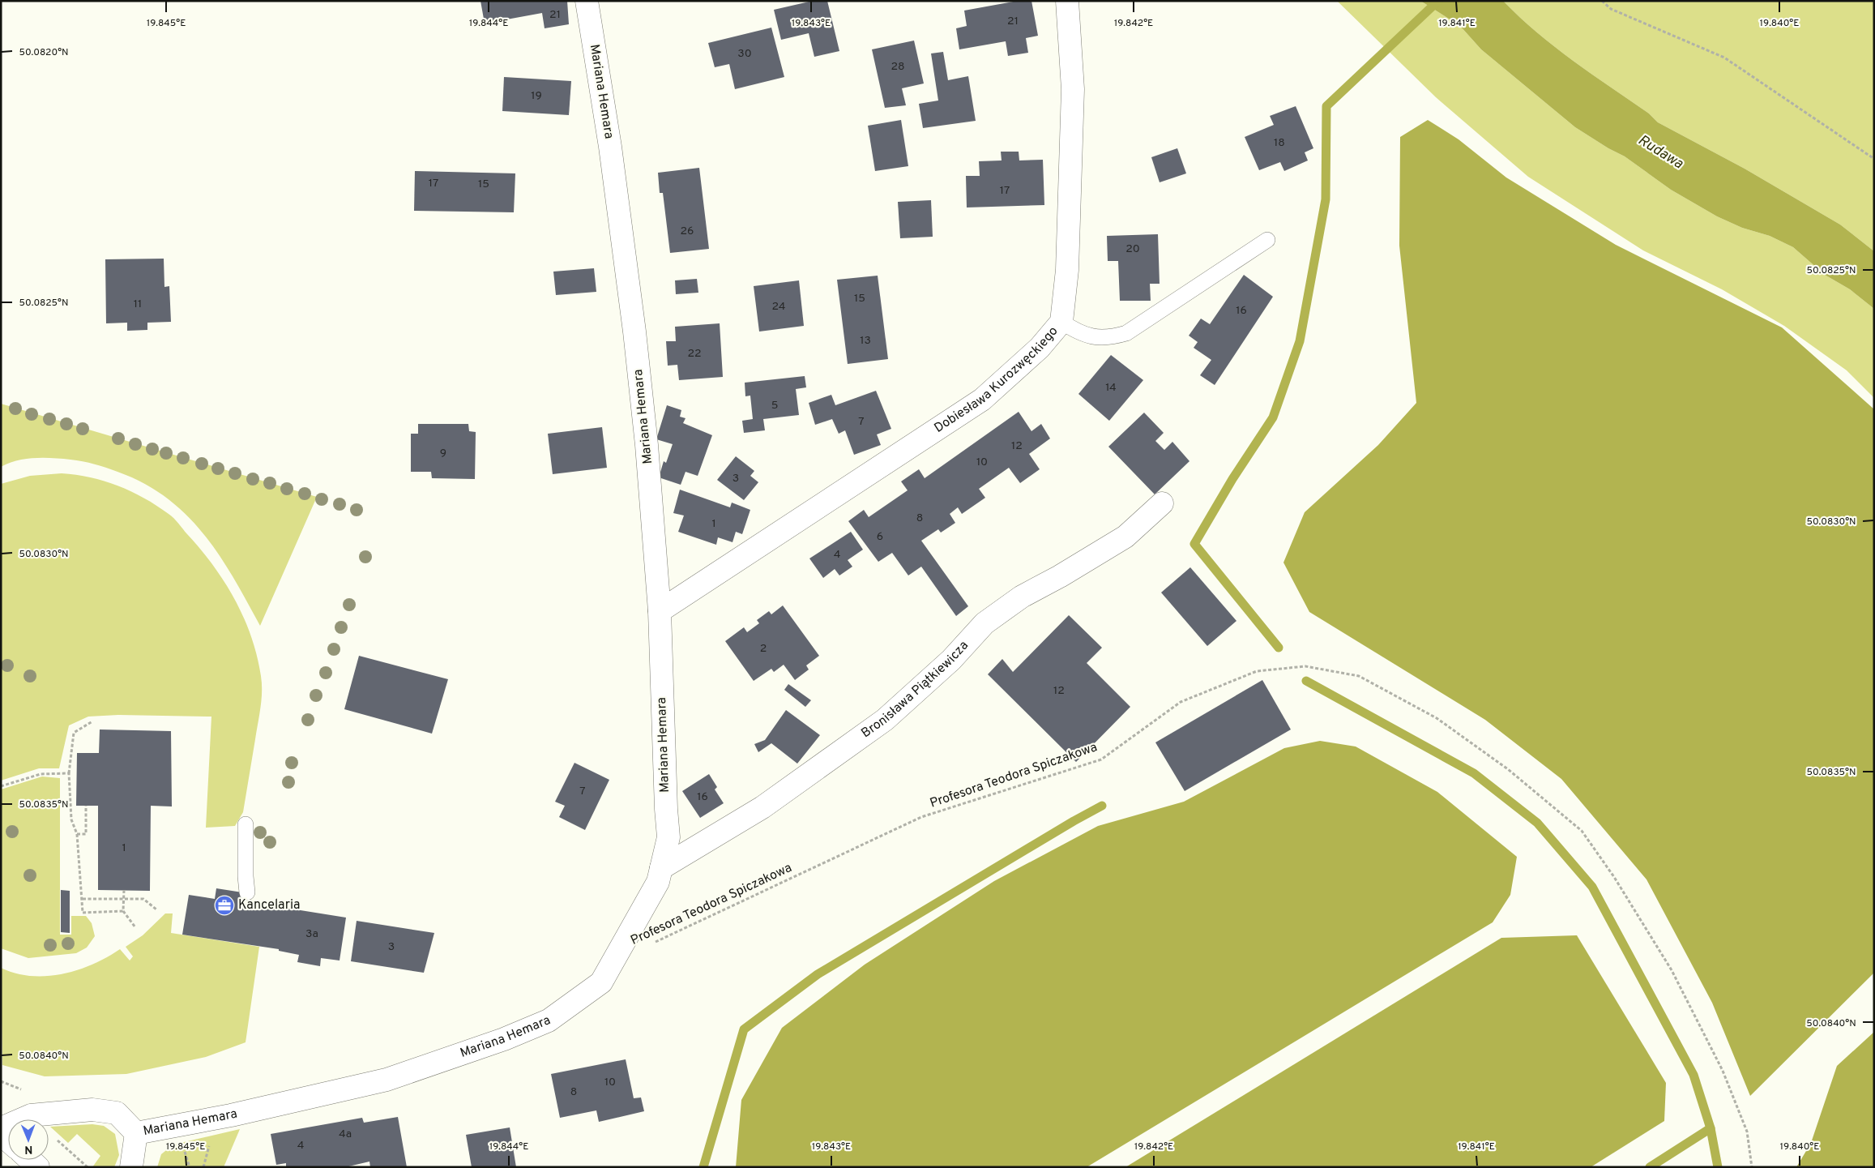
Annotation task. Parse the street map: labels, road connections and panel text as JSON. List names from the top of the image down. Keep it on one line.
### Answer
{"streets":{"street":["Mariana Hemara","Dobiesława Kurozwęckiego","Bronisława Piątkiewicza"],"path":["Profesora Teodora Spiczakowa"]},"crossings":[["Mariana Hemara","Dobiesława Kurozwęckiego"],["Mariana Hemara","Bronisława Piątkiewicza"],["Mariana Hemara","Profesora Teodora Spiczakowa"]],"water":["Rudawa"],"places":{"office":["Kancelaria"]},"house_numbers":["21","21","30","28","19","18","17","15","17","26","20","15","11","24","16","13","22","14","5","7","12","9","10","3","8","1","6","4","2","12","7","16","1","3a","3","10","8","4a","4"],"north":"bottom","coordinates":["19.845°E","19.844°E","19.843°E","19.842°E","19.841°E","19.840°E","50.0820°N","50.0825°N","50.0830°N","50.0835°N","50.0840°N"]}
